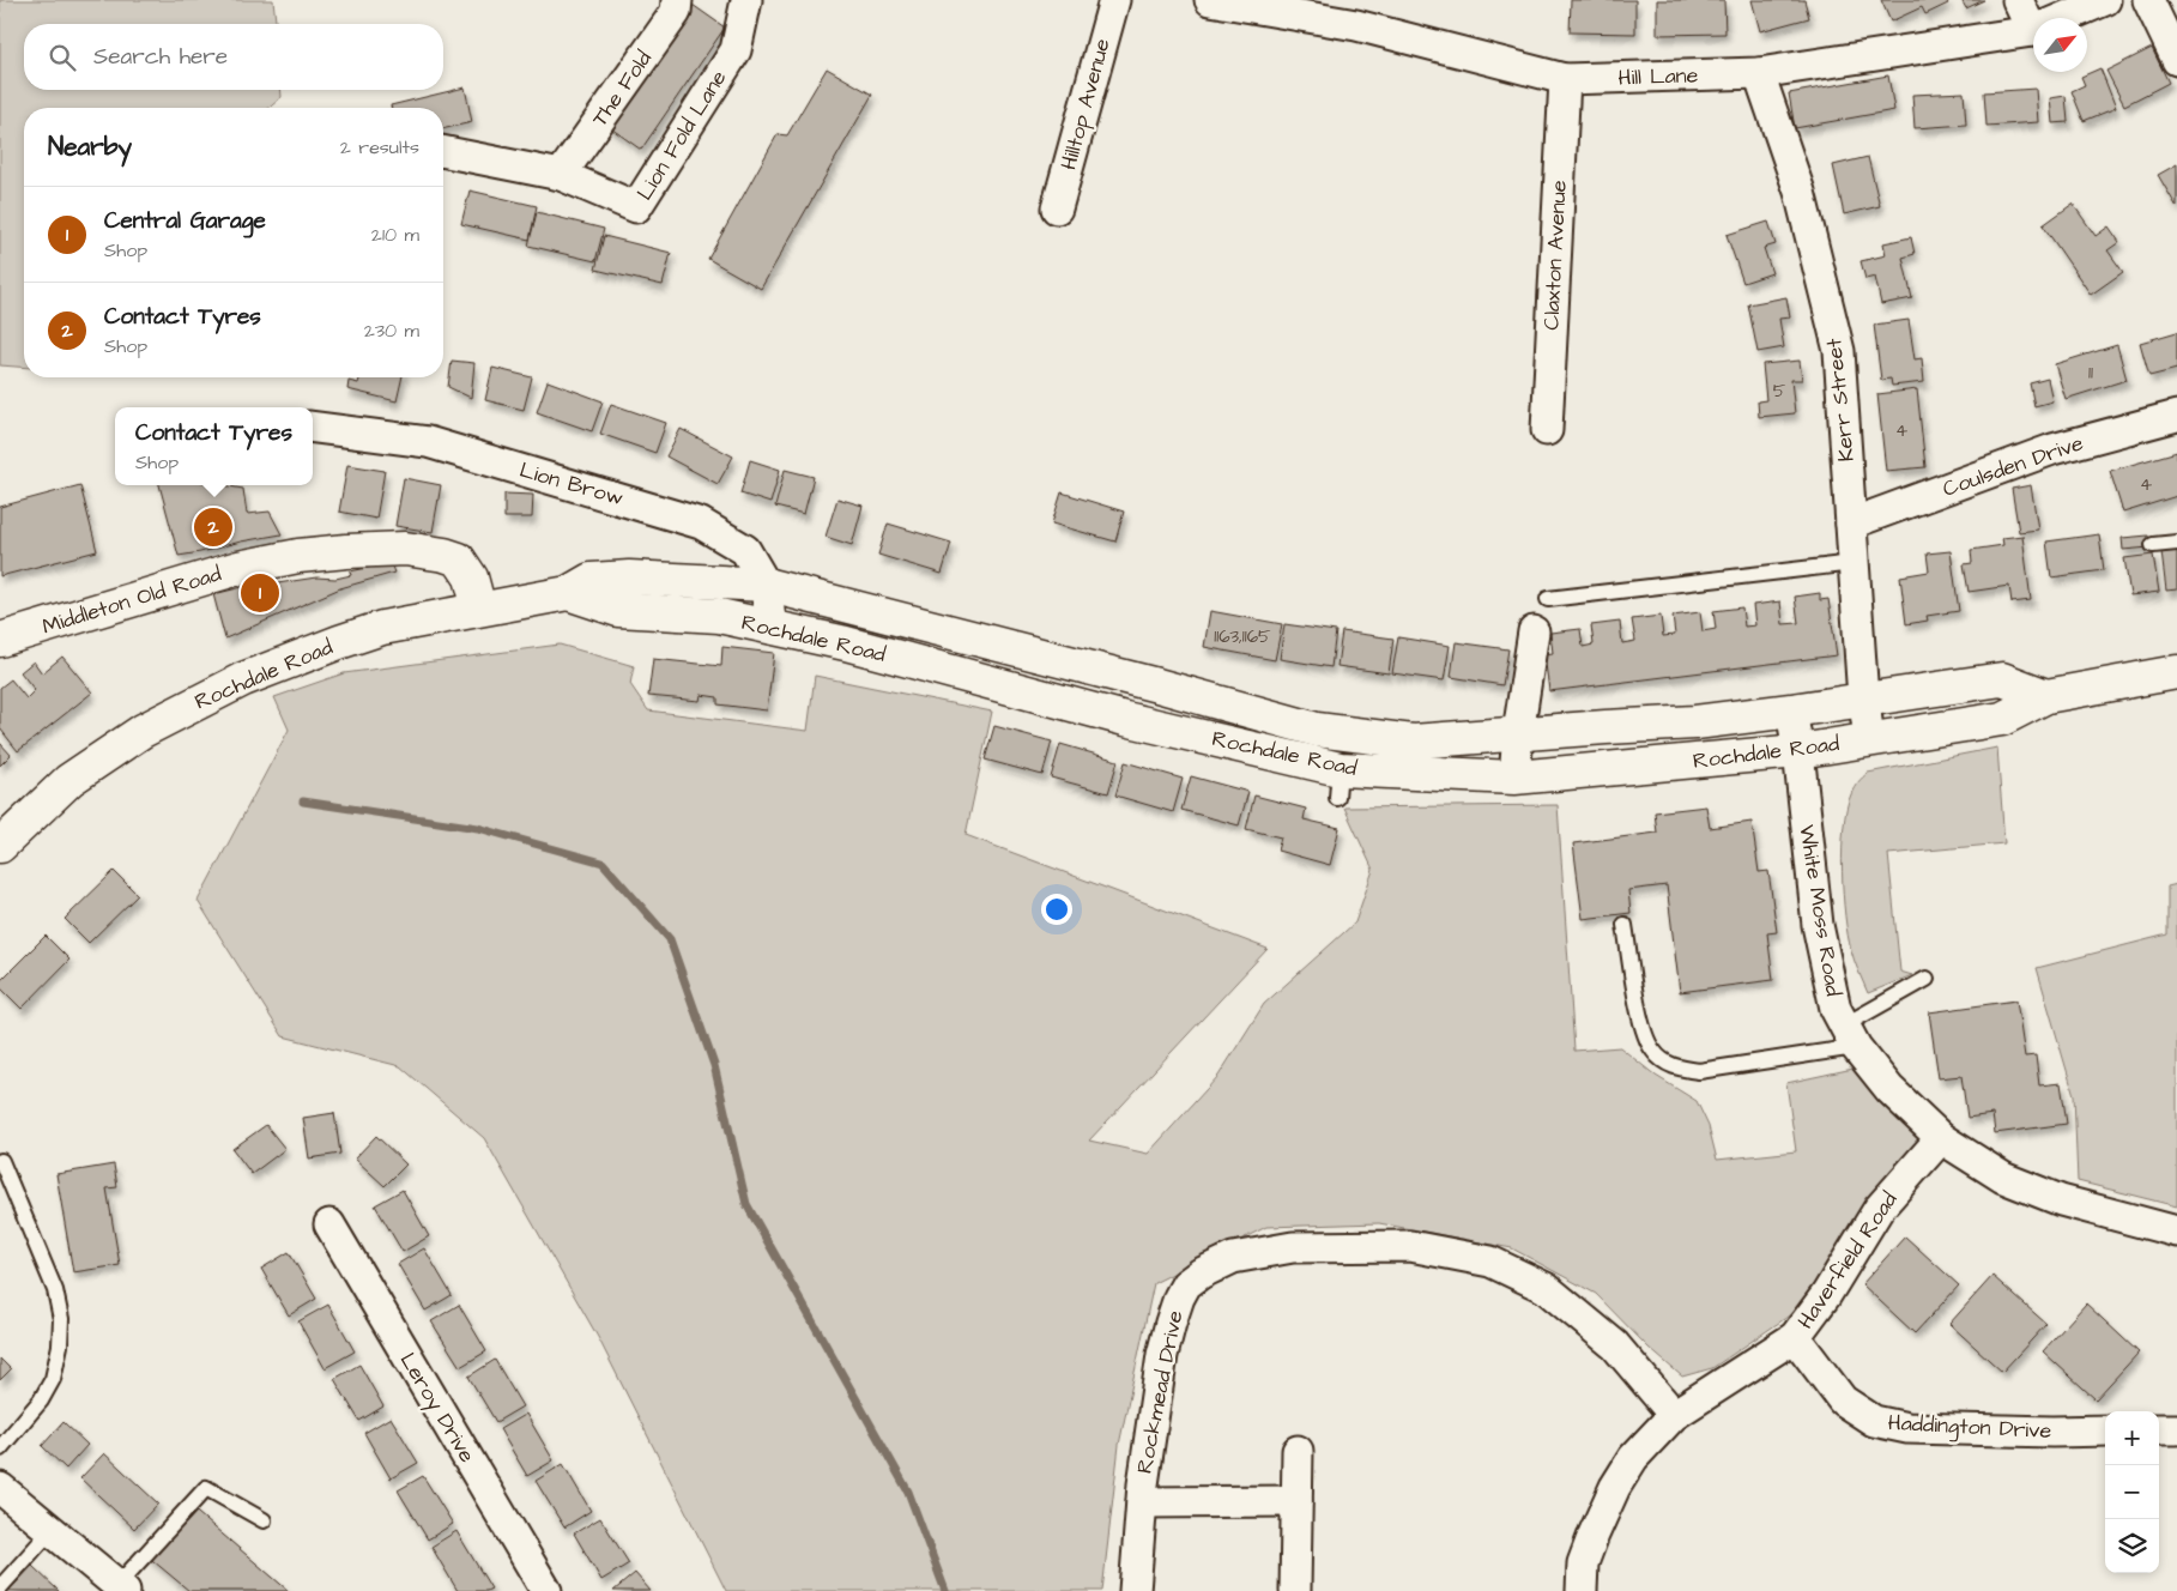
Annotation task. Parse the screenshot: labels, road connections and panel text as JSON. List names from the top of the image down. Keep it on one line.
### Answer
{"streets":{"main road":["Middleton Old Road","Rochdale Road"],"street":["Hill Lane","The Fold","Hilltop Avenue","Lion Fold Lane","Claxton Avenue","Kerr Street","Coulsden Drive","Lion Brow","White Moss Road","Haverfield Road","Rockmead Drive","Leroy Drive","Haddington Drive"]},"crossings":[["Hill Lane","Claxton Avenue"],["Hill Lane","Kerr Street"],["The Fold","Lion Fold Lane"],["Kerr Street","Coulsden Drive"],["Kerr Street","Rochdale Road"],["Lion Brow","Rochdale Road"],["Middleton Old Road","Rochdale Road"],["Rochdale Road","White Moss Road"],["White Moss Road","Haverfield Road"],["Haverfield Road","Rockmead Drive"],["Haverfield Road","Haddington Drive"]],"house_numbers":["11","5","4","4","1163,1165"],"north":"top right","page":{"search":"Search here","heading":["Nearby","2 results"],"list":[{"mark":"1","name":"Central Garage","note":"Shop","value":"210 m"},{"mark":"2","name":"Contact Tyres","note":"Shop","value":"230 m"}],"popup":["Contact Tyres","Shop"],"pins":["2","1"],"map_buttons":["+","−"]}}
